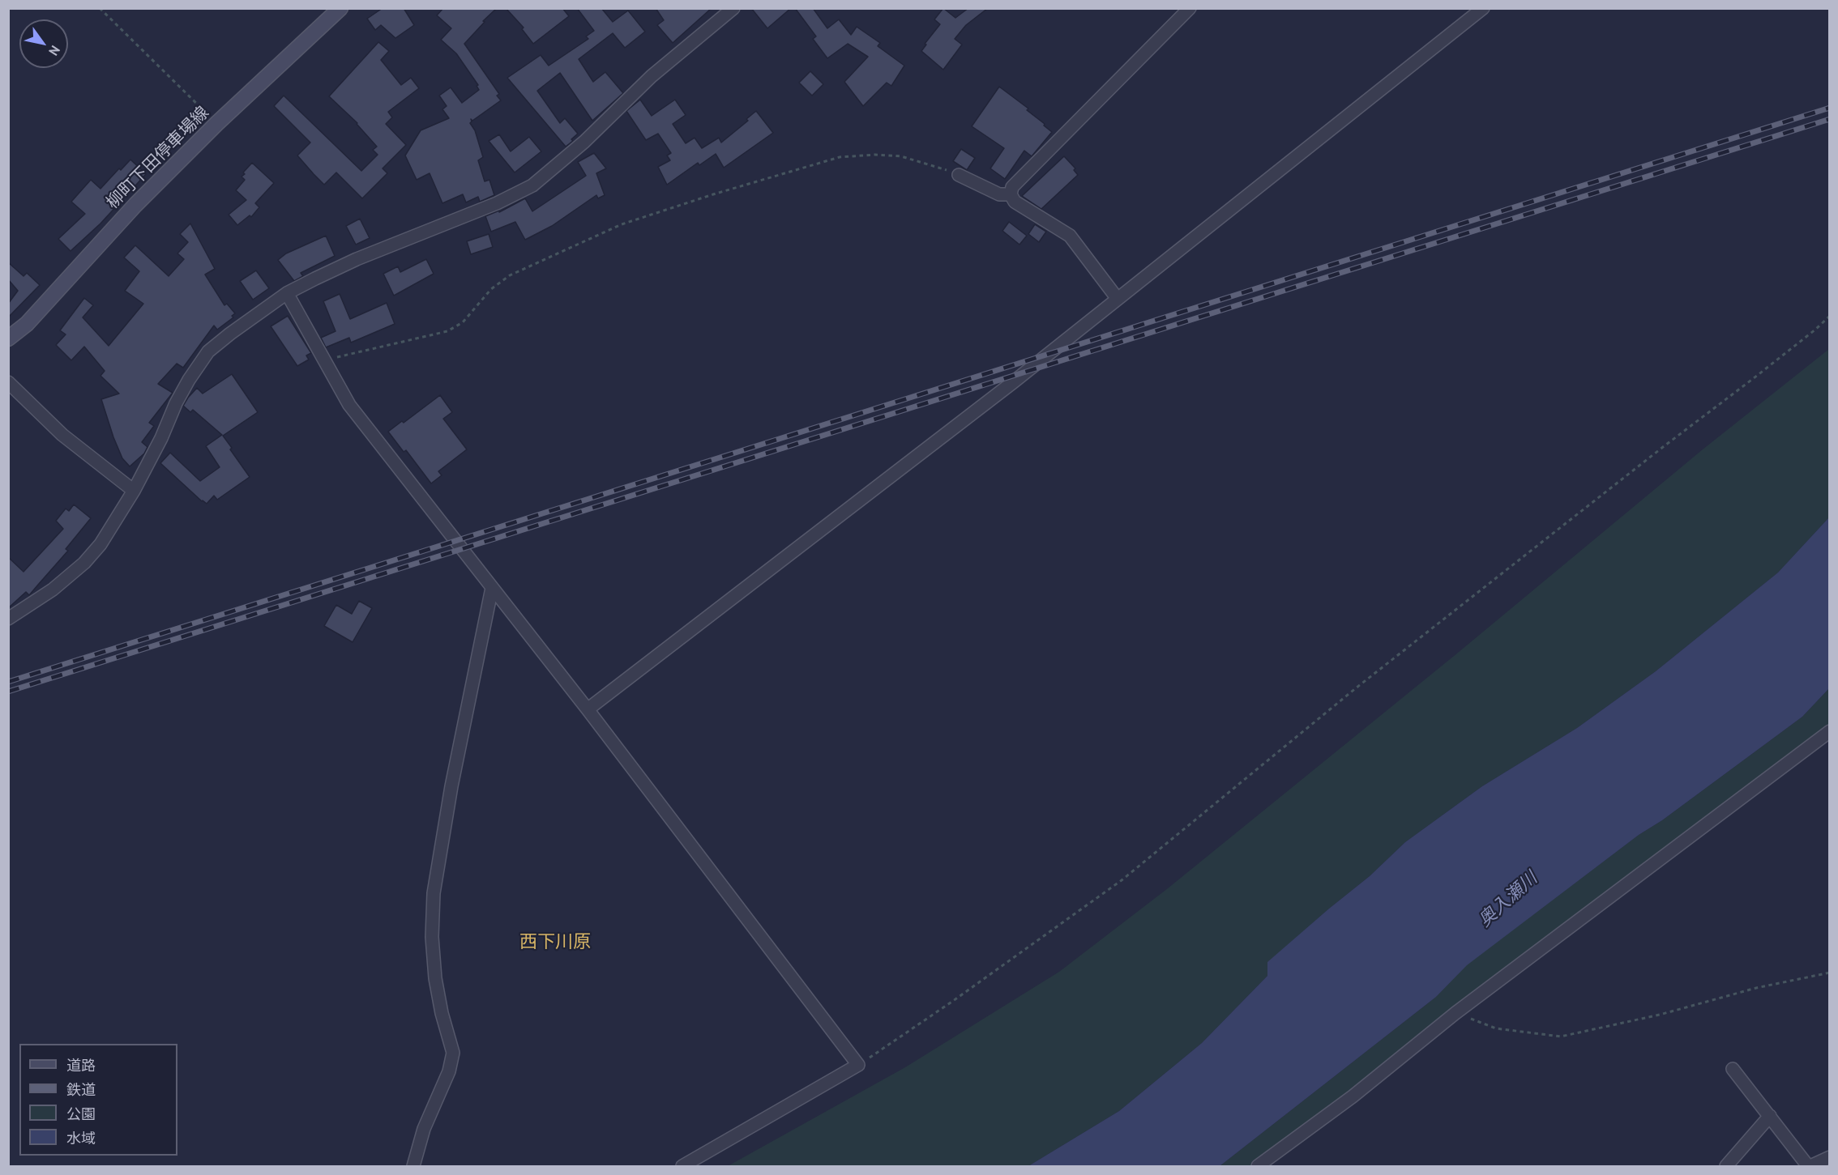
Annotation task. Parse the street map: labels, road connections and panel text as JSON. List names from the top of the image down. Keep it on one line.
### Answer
{"streets":{"main road":["柳町下田停車場線"]},"districts":["西下川原"],"water":["奥入瀬川"],"legend":["道路","鉄道","公園","水域"],"north":"bottom right"}
